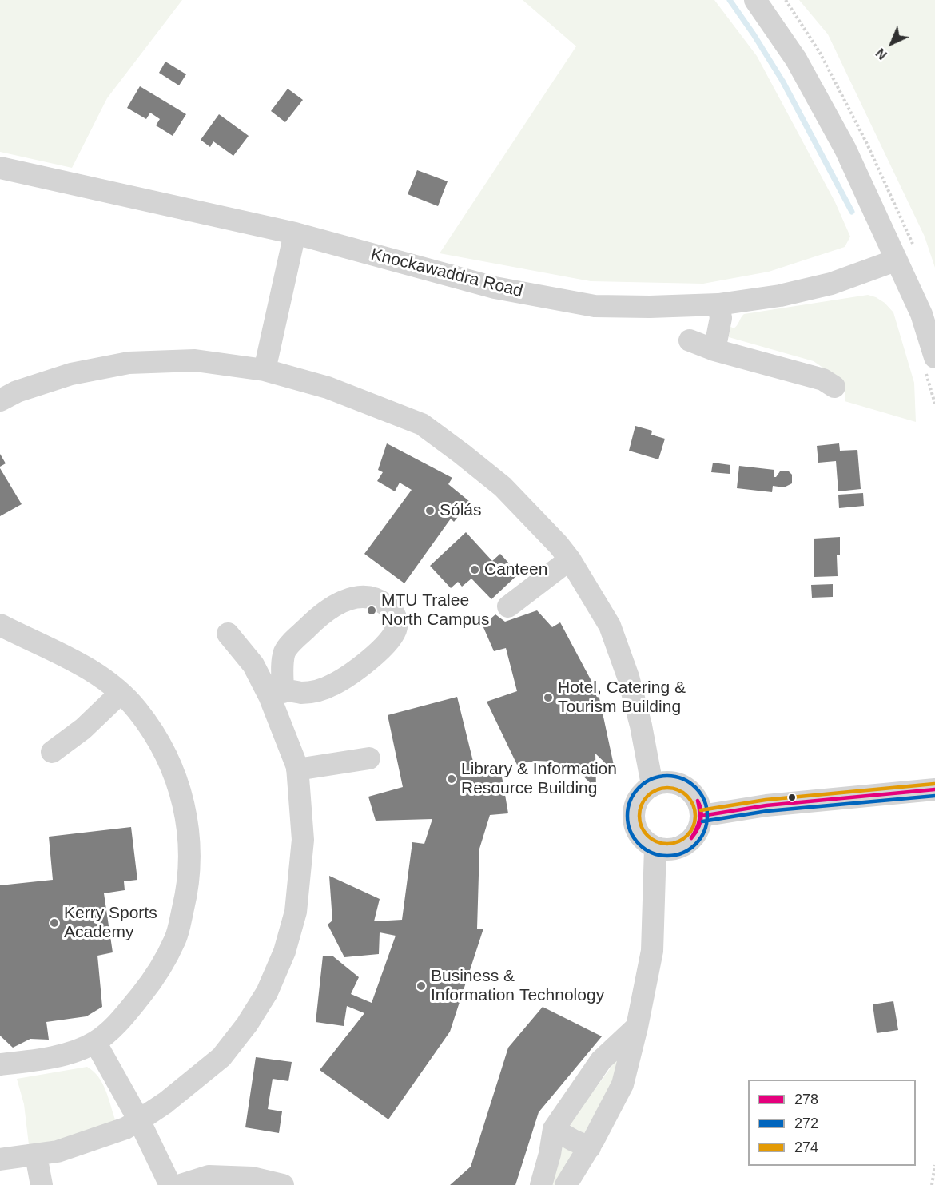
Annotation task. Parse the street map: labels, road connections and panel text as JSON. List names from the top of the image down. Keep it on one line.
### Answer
{"streets":{"street":["Knockawaddra Road"]},"places":["Sólás","Canteen","MTU Tralee North Campus","Hotel, Catering & Tourism Building","Library & Information Resource Building","Kerry Sports Academy","Business & Information Technology"],"lines":["transit line 272","transit line 274","transit line 278"],"legend":["278","272","274"],"north":"bottom left"}
